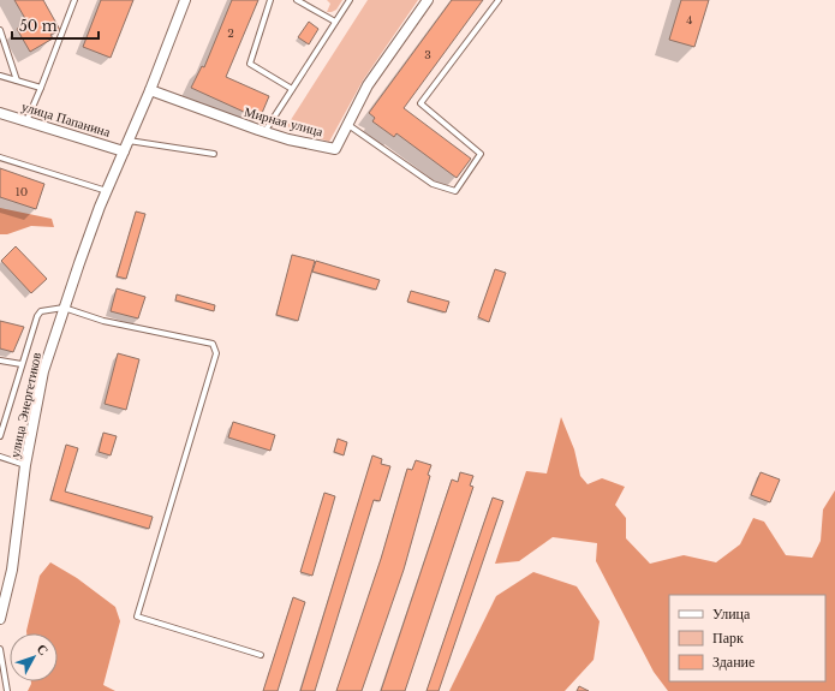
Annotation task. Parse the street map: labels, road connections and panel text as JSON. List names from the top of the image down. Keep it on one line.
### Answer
{"streets":{"street":["улица Папанина","Мирная улица","улица Энергетиков"]},"crossings":[["улица Папанина","улица Энергетиков"]],"house_numbers":["4","2","3","10"],"legend":["Улица","Парк","Здание"],"scale_bar":"50 m","north":"top right"}
